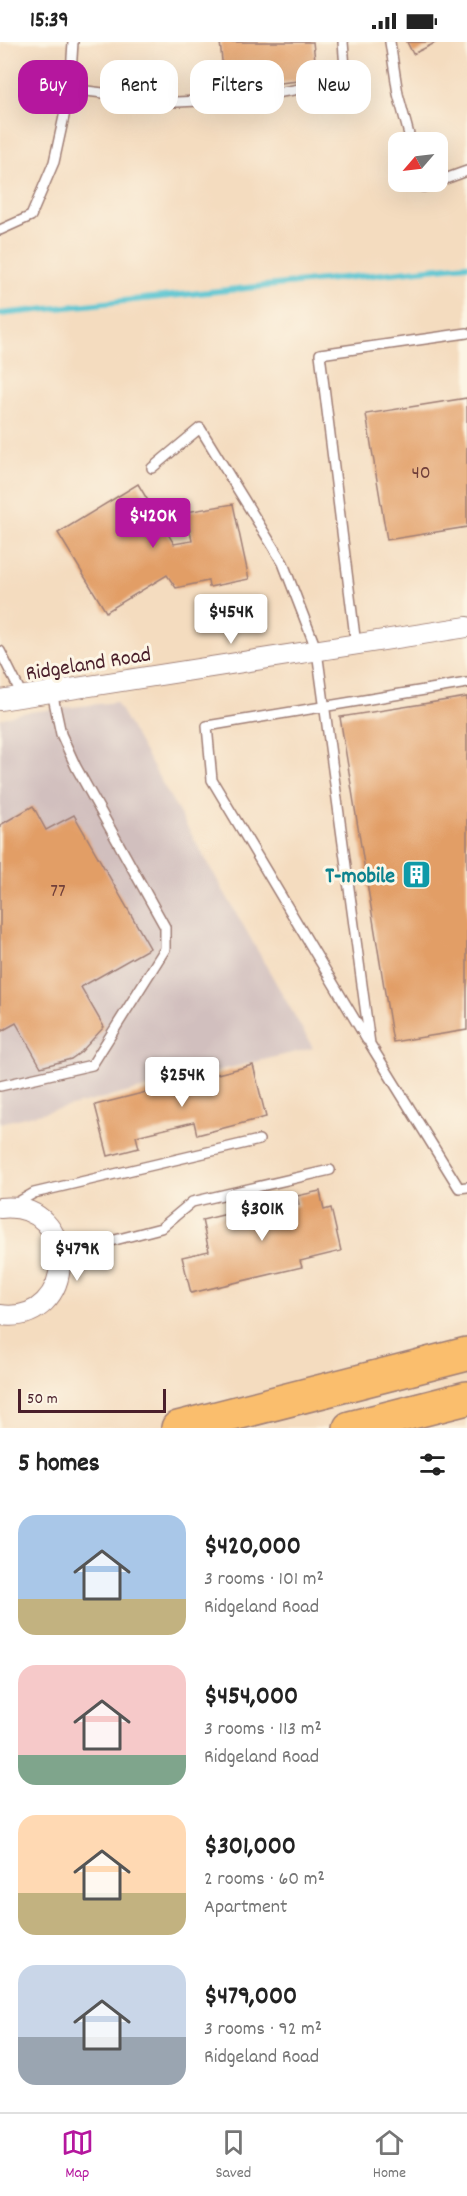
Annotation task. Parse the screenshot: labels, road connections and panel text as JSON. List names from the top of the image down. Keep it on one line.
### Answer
{"streets":{"street":["Ridgeland Road"]},"places":{"building":["T-mobile"]},"house_numbers":["40","77"],"scale_bar":"50 m","north":"bottom left","page":{"status":"15:39","chip":["Buy","Rent","Filters","New"],"price":["$420K","$454K","$254K","$301K","$479K"],"scale":"50 m","heading":"5 homes","list":[{"name":"$420,000","note":"3 rooms · 101 m² · Ridgeland Road"},{"name":"$454,000","note":"3 rooms · 113 m² · Ridgeland Road"},{"name":"$301,000","note":"2 rooms · 60 m² · Apartment"},{"name":"$479,000","note":"3 rooms · 92 m² · Ridgeland Road"}],"tabs":["Map","Saved","Home"]}}
